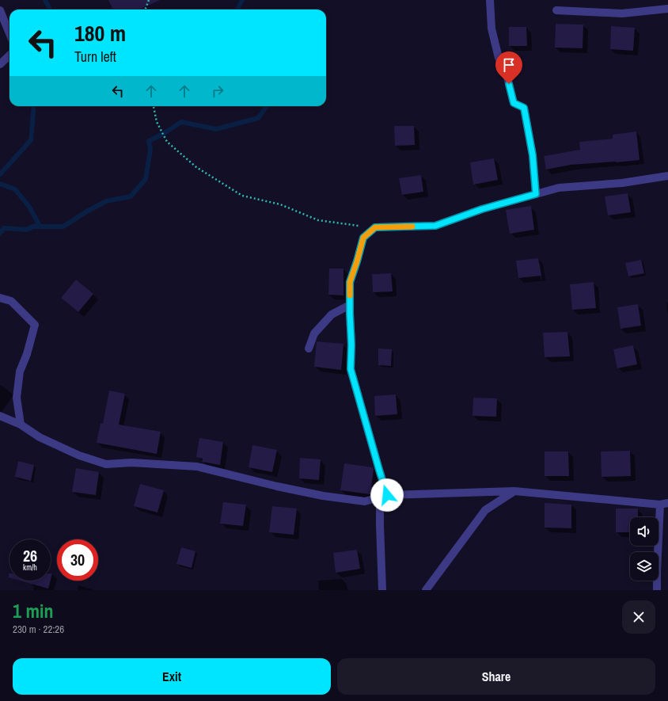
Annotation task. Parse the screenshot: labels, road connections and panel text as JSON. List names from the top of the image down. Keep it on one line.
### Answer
{"page":{"turn":["180 m","Turn left"],"speed":"26 km/h","limit":"30","heading":["1 min","230 m · 22:26"],"buttons":["Exit","Share"]}}
